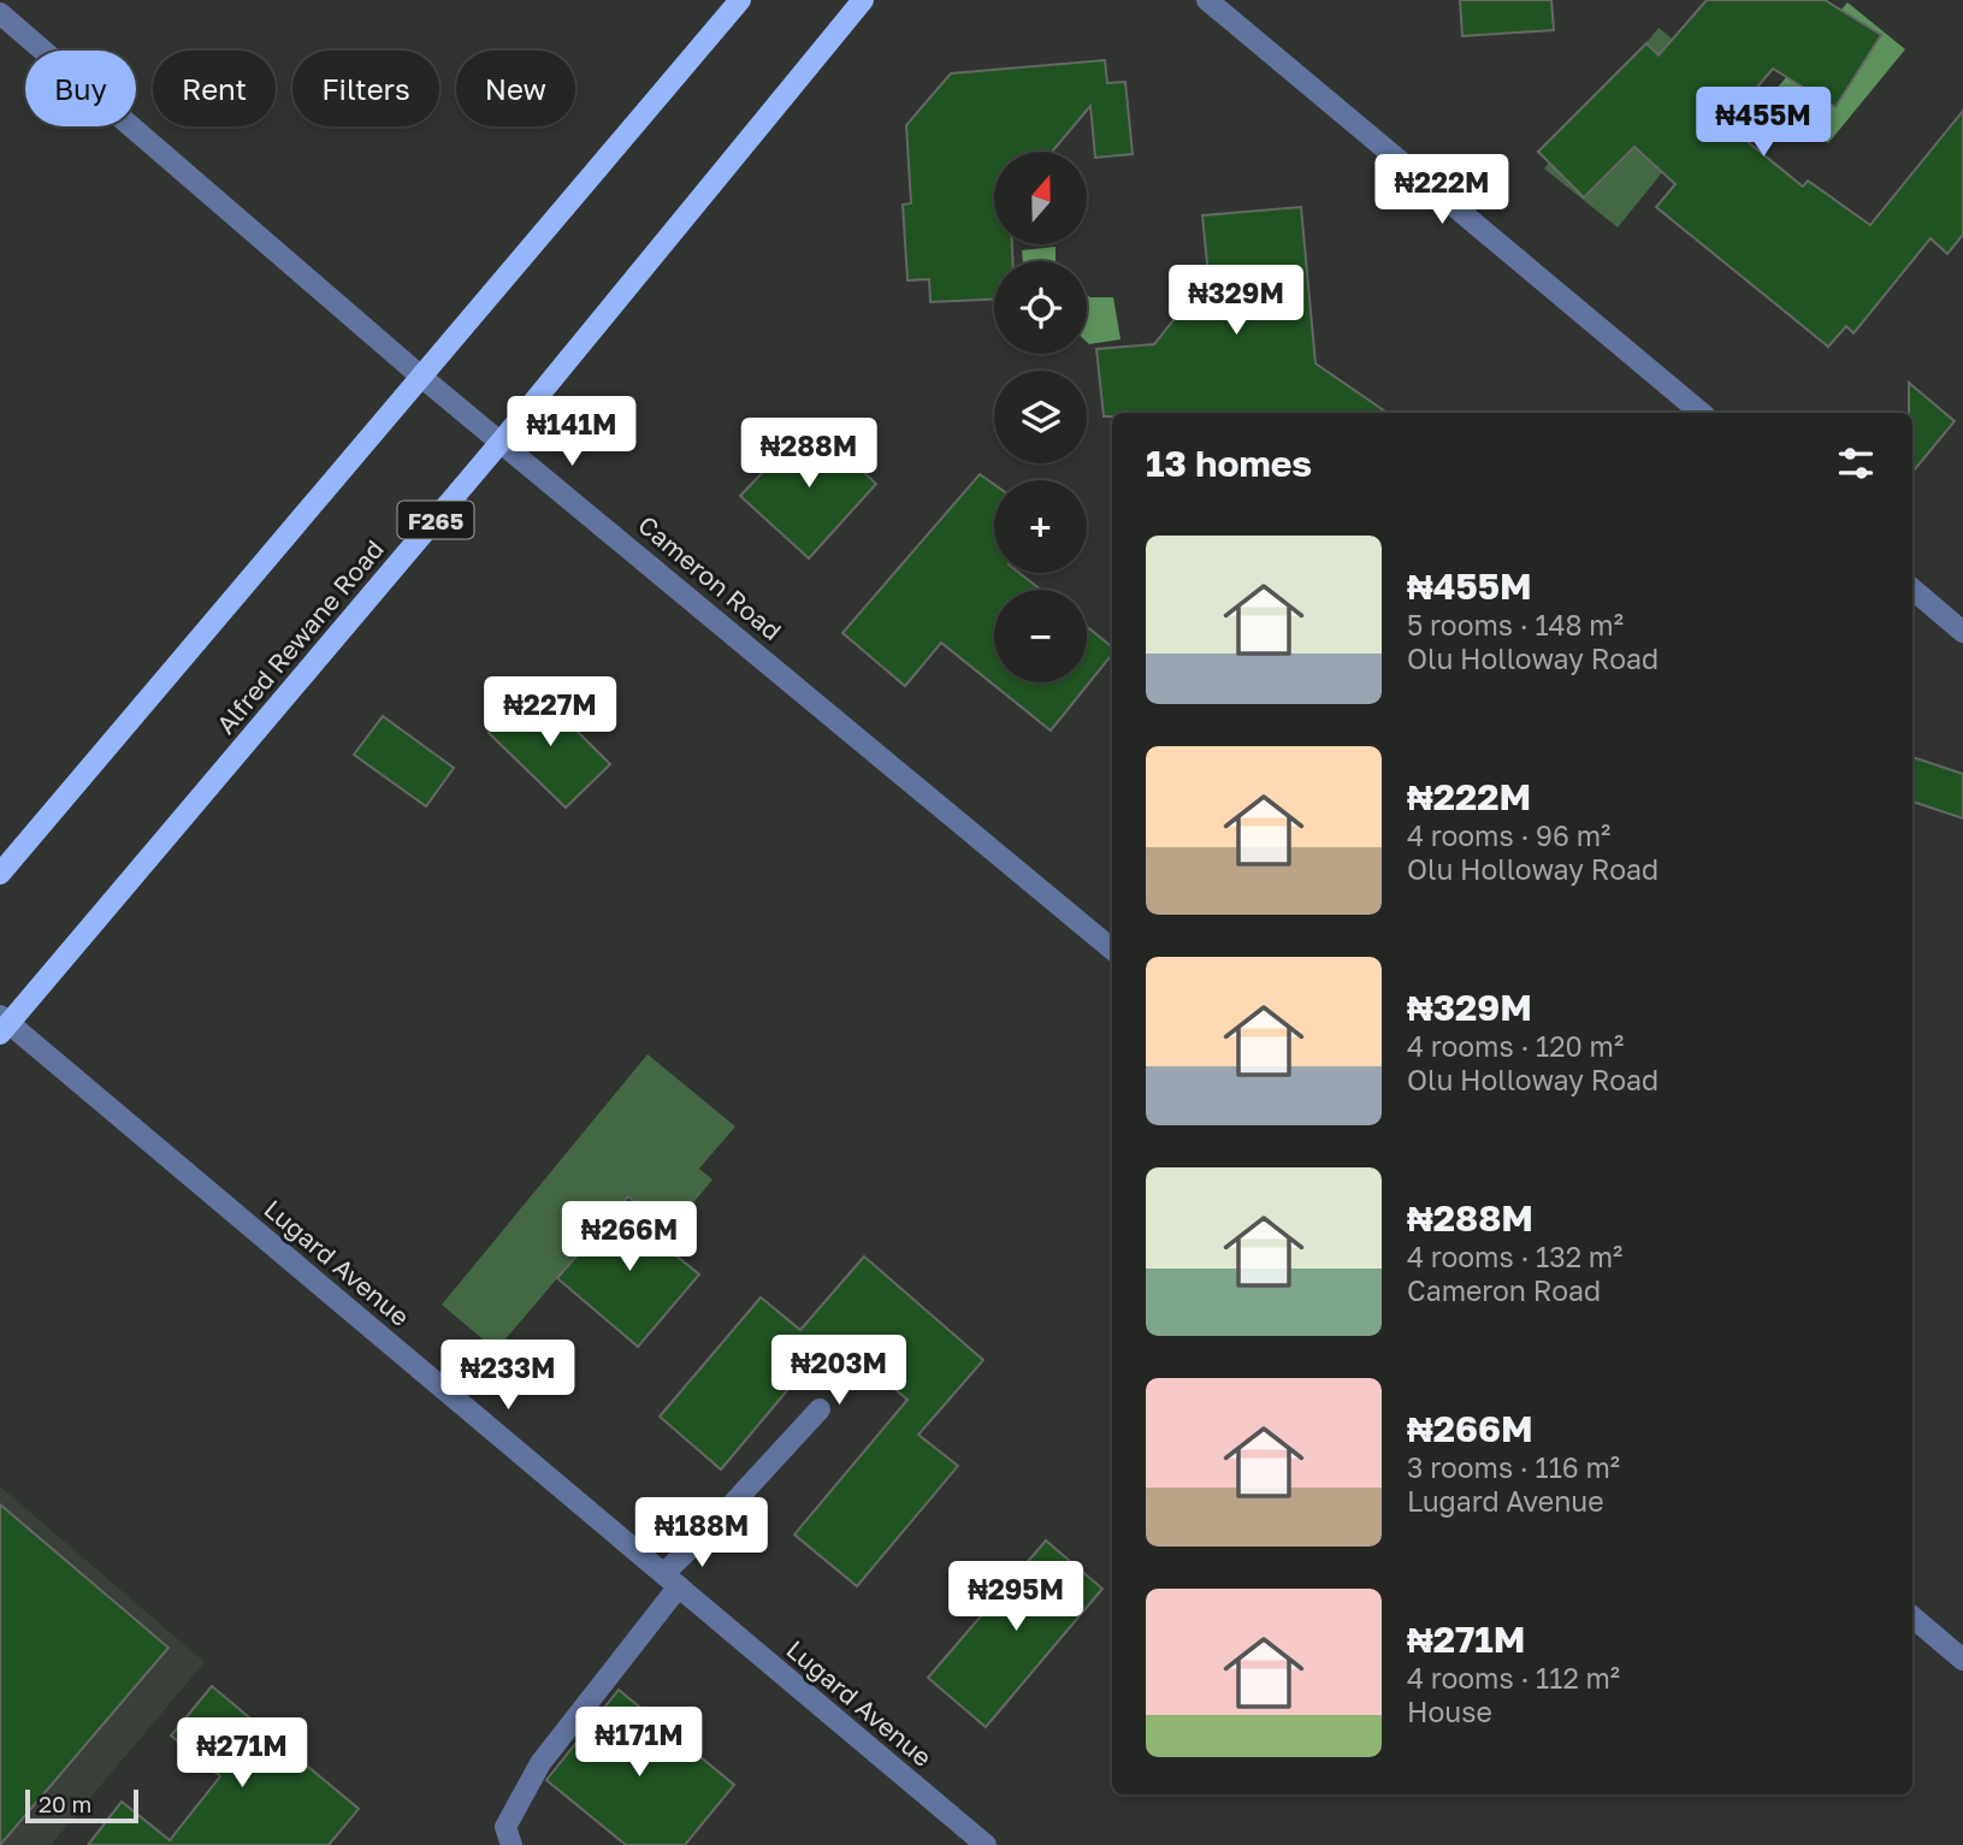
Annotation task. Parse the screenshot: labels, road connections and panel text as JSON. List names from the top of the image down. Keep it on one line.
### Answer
{"streets":{"main road":["F265","Alfred Rewane Road"],"street":["Cameron Road","Lugard Avenue"]},"crossings":[["Cameron Road","Alfred Rewane Road"],["Alfred Rewane Road","Lugard Avenue"]],"scale_bar":"20 m","north":"top","page":{"chip":["Buy","Rent","Filters","New"],"price":["₦455M","₦222M","₦329M","₦141M","₦288M","₦227M","₦266M","₦203M","₦233M","₦188M","₦295M","₦171M","₦271M"],"map_buttons":["+","−"],"heading":"13 homes","list":[{"name":"₦455M","note":"5 rooms · 148 m² · Olu Holloway Road"},{"name":"₦222M","note":"4 rooms · 96 m² · Olu Holloway Road"},{"name":"₦329M","note":"4 rooms · 120 m² · Olu Holloway Road"},{"name":"₦288M","note":"4 rooms · 132 m² · Cameron Road"},{"name":"₦266M","note":"3 rooms · 116 m² · Lugard Avenue"},{"name":"₦271M","note":"4 rooms · 112 m² · House"}],"scale":"20 m"}}
